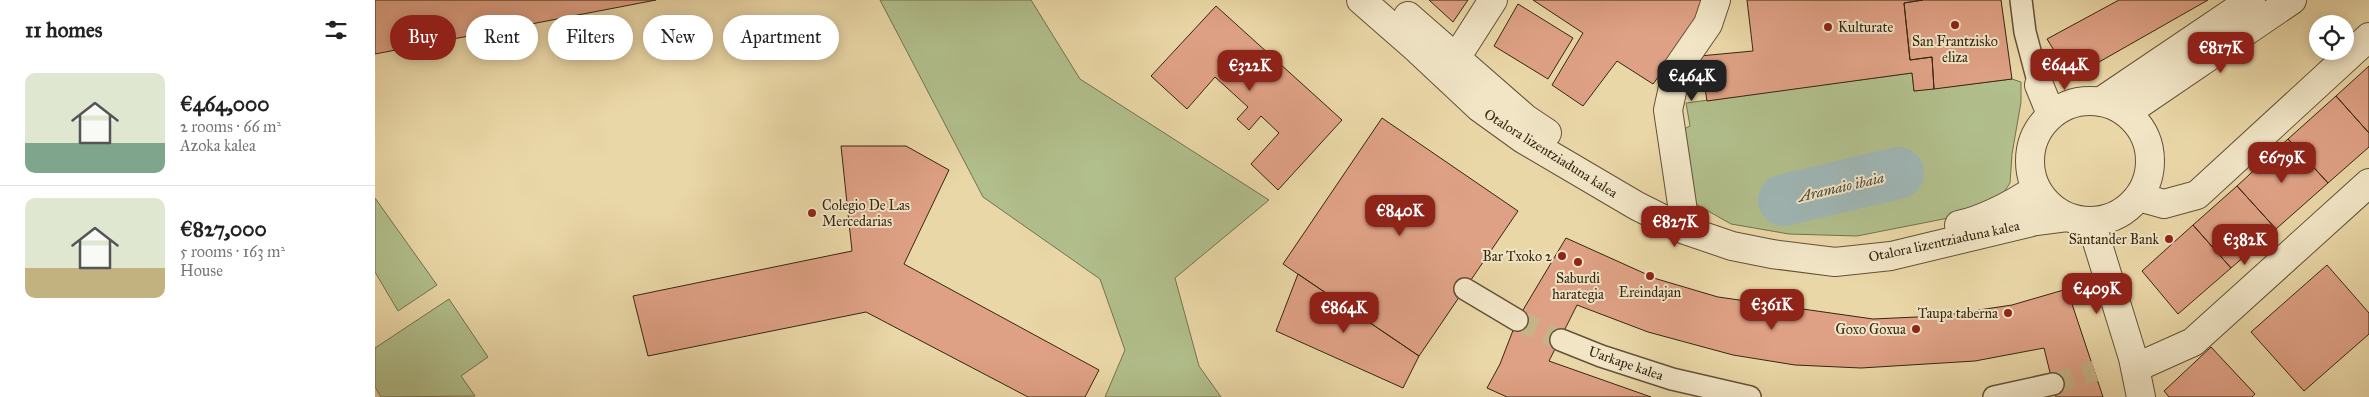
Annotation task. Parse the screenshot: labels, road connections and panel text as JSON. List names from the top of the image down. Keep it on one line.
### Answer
{"streets":{"street":["Otalora lizentziaduna kalea","Uarkape kalea"]},"water":["Aramaio ibaia"],"places":["San Frantzisko eliza","Kulturate","Colegio De Las Mercedarias","Santander Bank","Bar Txoko 2","Saburdi harategia","Ereindajan","Taupa taberna","Goxo Goxua"],"page":{"heading":"11 homes","chip":["Buy","Rent","Filters","New","Apartment"],"price":["€817K","€644K","€322K","€464K","€679K","€840K","€827K","€382K","€409K","€361K","€864K"],"list":[{"name":"€464,000","note":"2 rooms · 66 m² · Azoka kalea"},{"name":"€827,000","note":"5 rooms · 163 m² · House"}]}}
